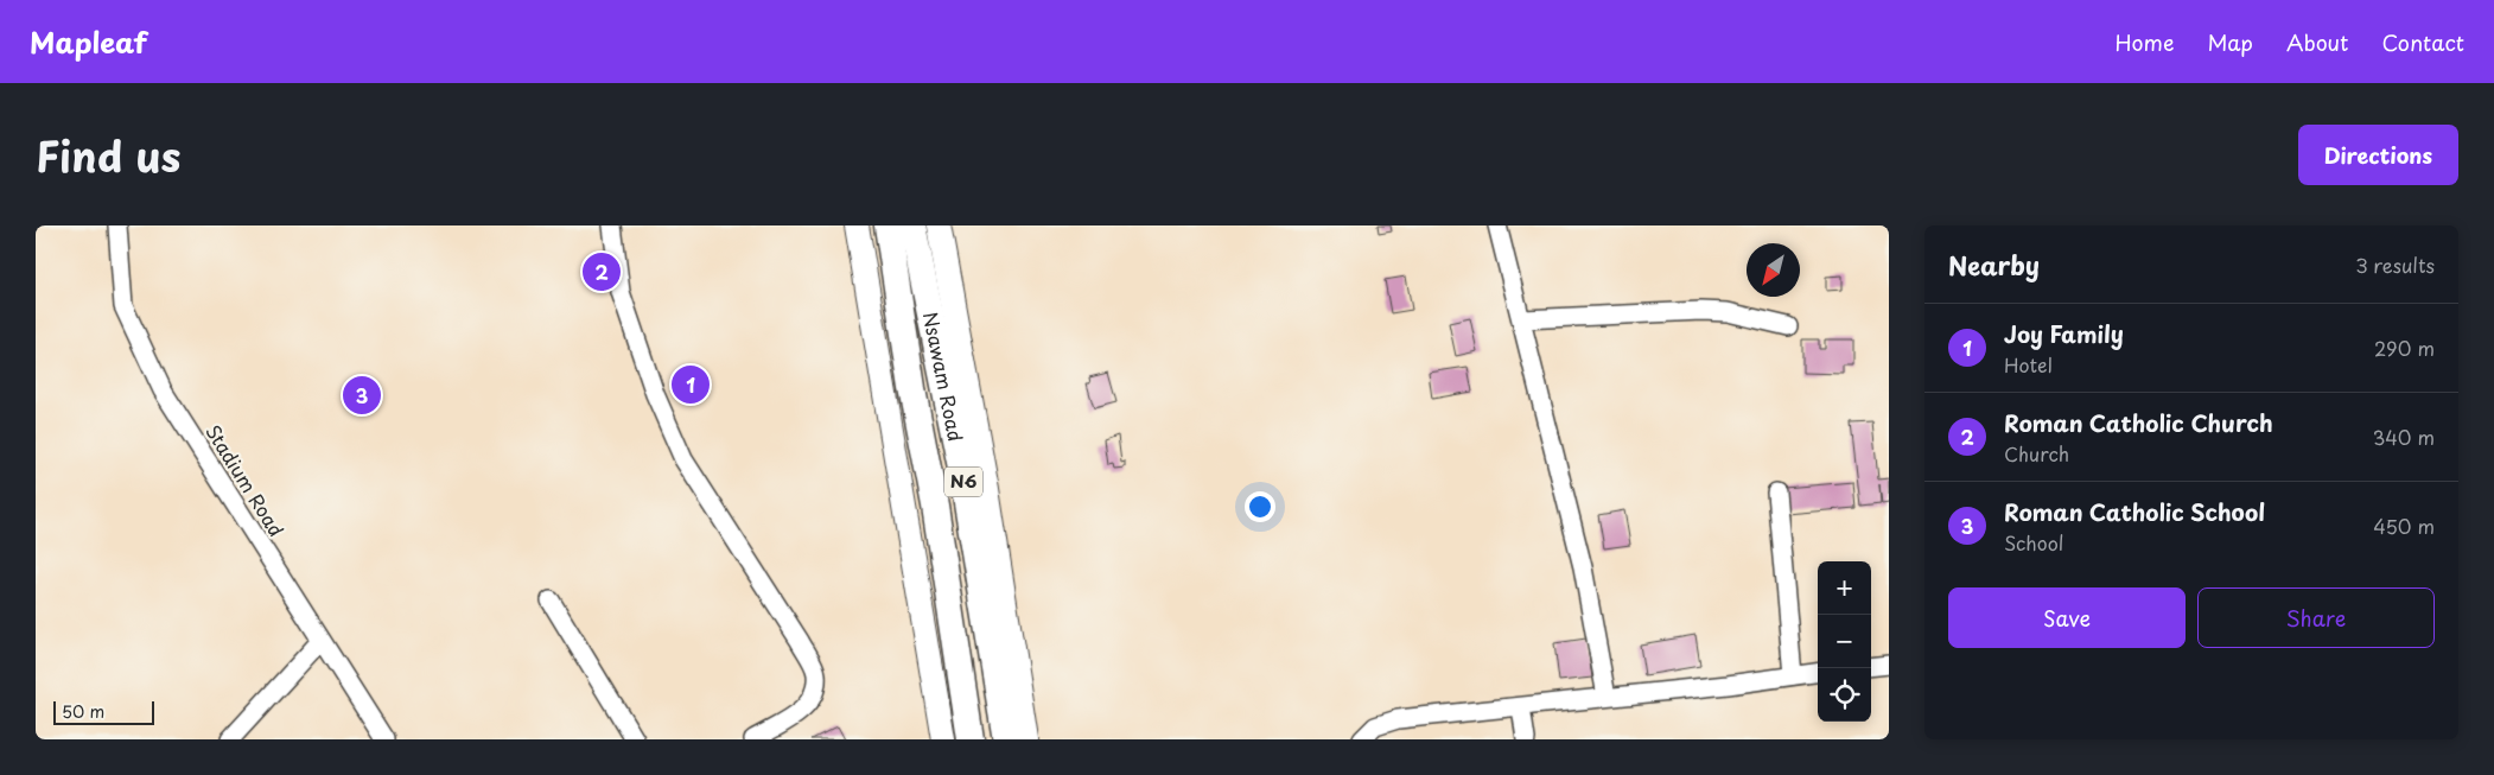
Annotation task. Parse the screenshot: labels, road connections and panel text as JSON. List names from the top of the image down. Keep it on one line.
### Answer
{"streets":{"highway":["Nsawam Road","N6"],"street":["Stadium Road"]},"scale_bar":"50 m","north":"bottom left","page":{"header":"Mapleaf","nav":["Home","Map","About","Contact"],"title":"Find us","buttons":["Directions",["Save","Share"]],"heading":["Nearby","3 results"],"pins":["2","1","3"],"list":[{"mark":"1","name":"Joy Family","note":"Hotel","value":"290 m"},{"mark":"2","name":"Roman Catholic Church","note":"Church","value":"340 m"},{"mark":"3","name":"Roman Catholic School","note":"School","value":"450 m"}],"map_buttons":["+","−"],"scale":"50 m"}}
